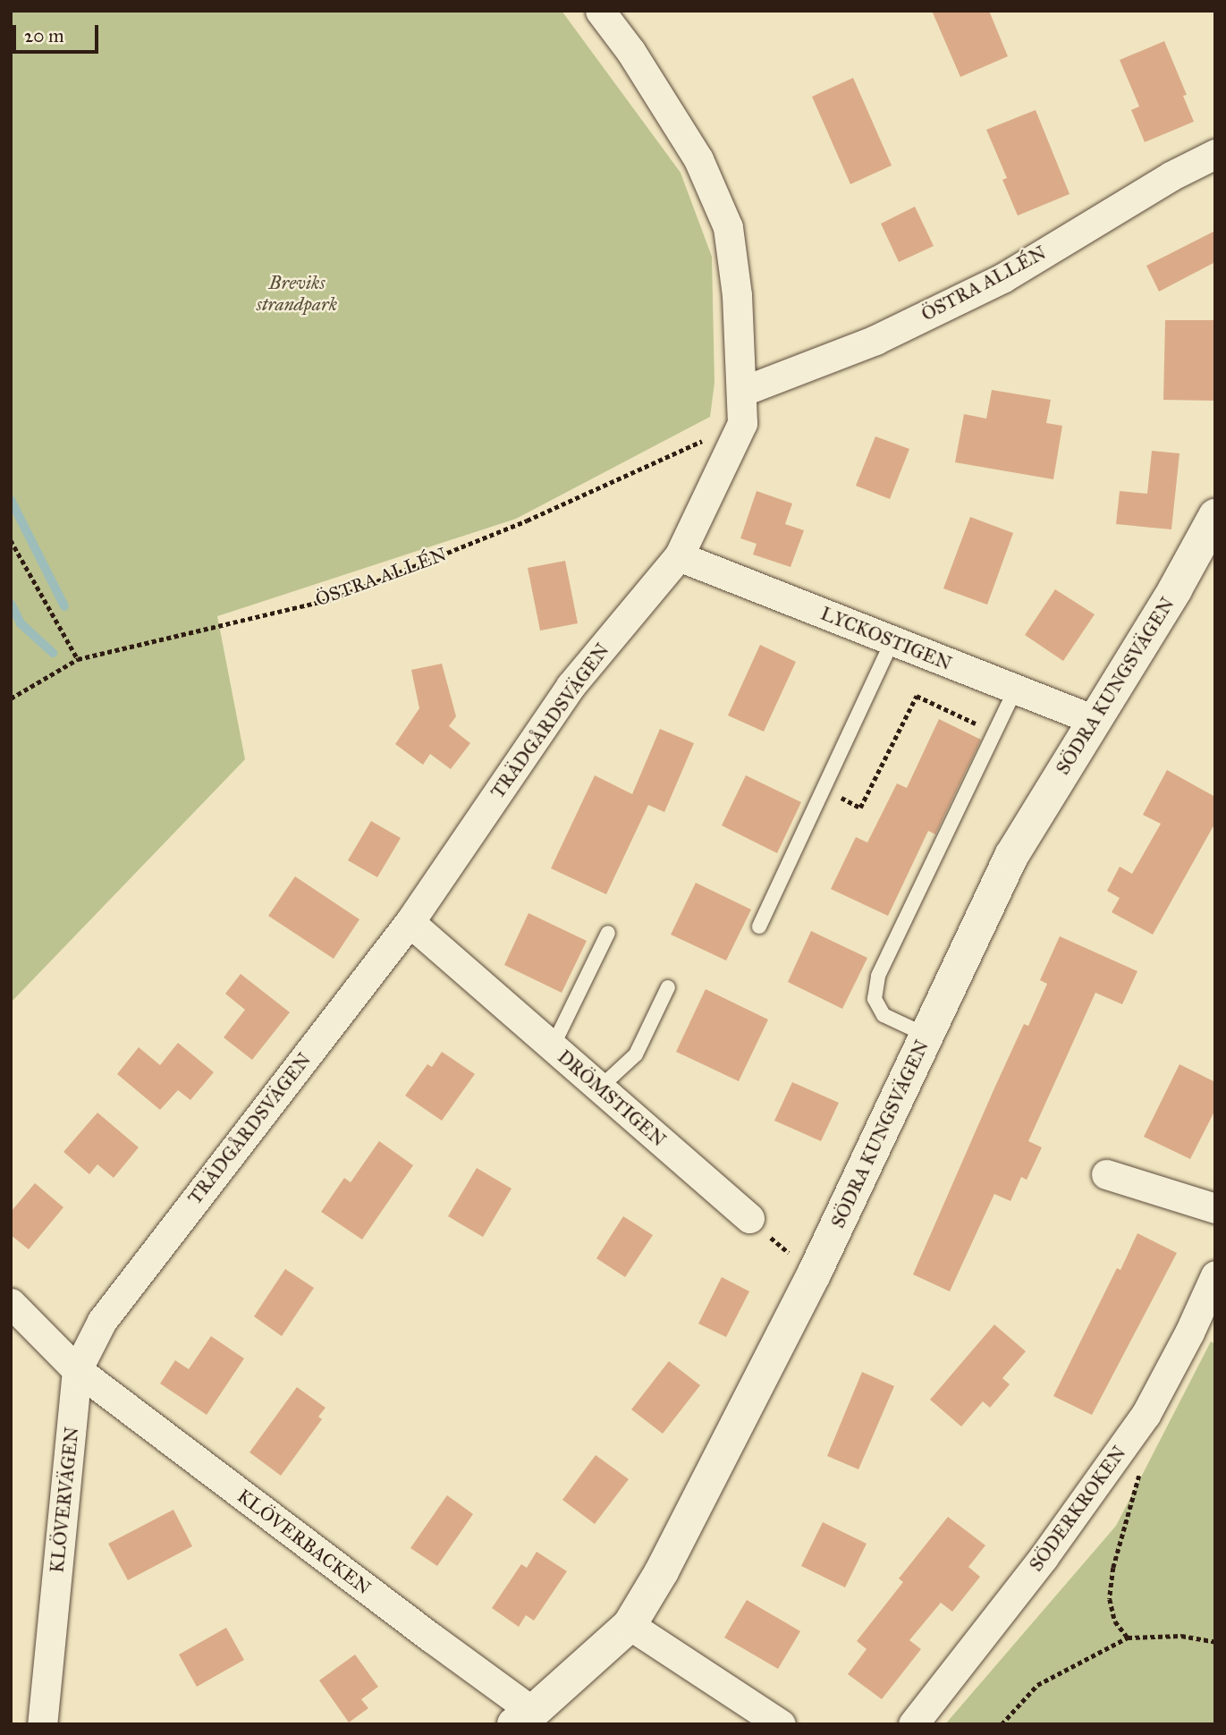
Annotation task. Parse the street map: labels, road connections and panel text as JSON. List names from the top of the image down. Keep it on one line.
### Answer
{"streets":{"street":["ÖSTRA ALLÉN","LYCKOSTIGEN","SÖDRA KUNGSVÄGEN","TRÄDGÅRDSVÄGEN","DRÖMSTIGEN","KLÖVERVÄGEN","SÖDERKROKEN","KLÖVERBACKEN"]},"crossings":[["ÖSTRA ALLÉN","TRÄDGÅRDSVÄGEN"],["LYCKOSTIGEN","SÖDRA KUNGSVÄGEN"],["LYCKOSTIGEN","TRÄDGÅRDSVÄGEN"],["SÖDRA KUNGSVÄGEN","KLÖVERBACKEN"],["TRÄDGÅRDSVÄGEN","DRÖMSTIGEN"],["TRÄDGÅRDSVÄGEN","KLÖVERVÄGEN"],["TRÄDGÅRDSVÄGEN","KLÖVERBACKEN"],["KLÖVERVÄGEN","KLÖVERBACKEN"]],"parks":["Breviks strandpark"],"scale_bar":"20 m"}
